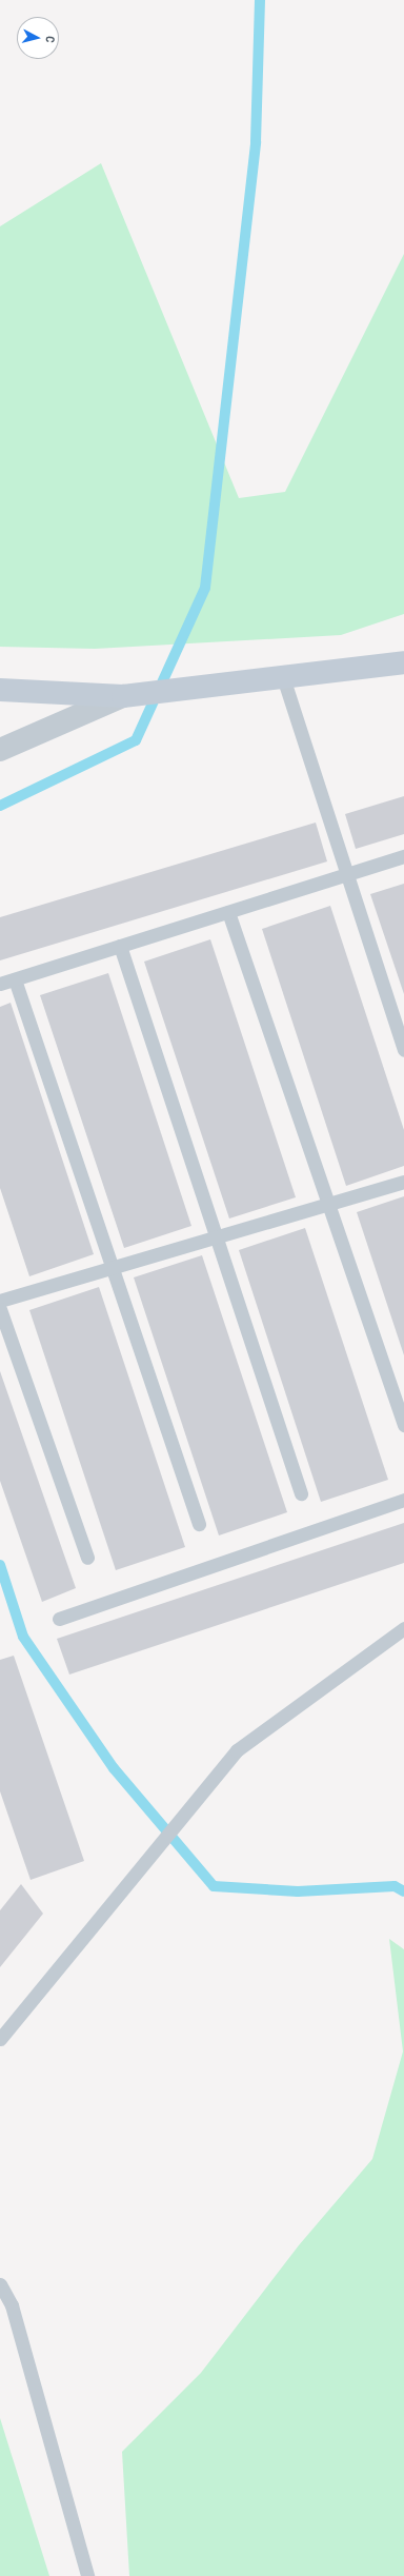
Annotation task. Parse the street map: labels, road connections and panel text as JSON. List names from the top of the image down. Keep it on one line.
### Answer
{"north":"right"}
